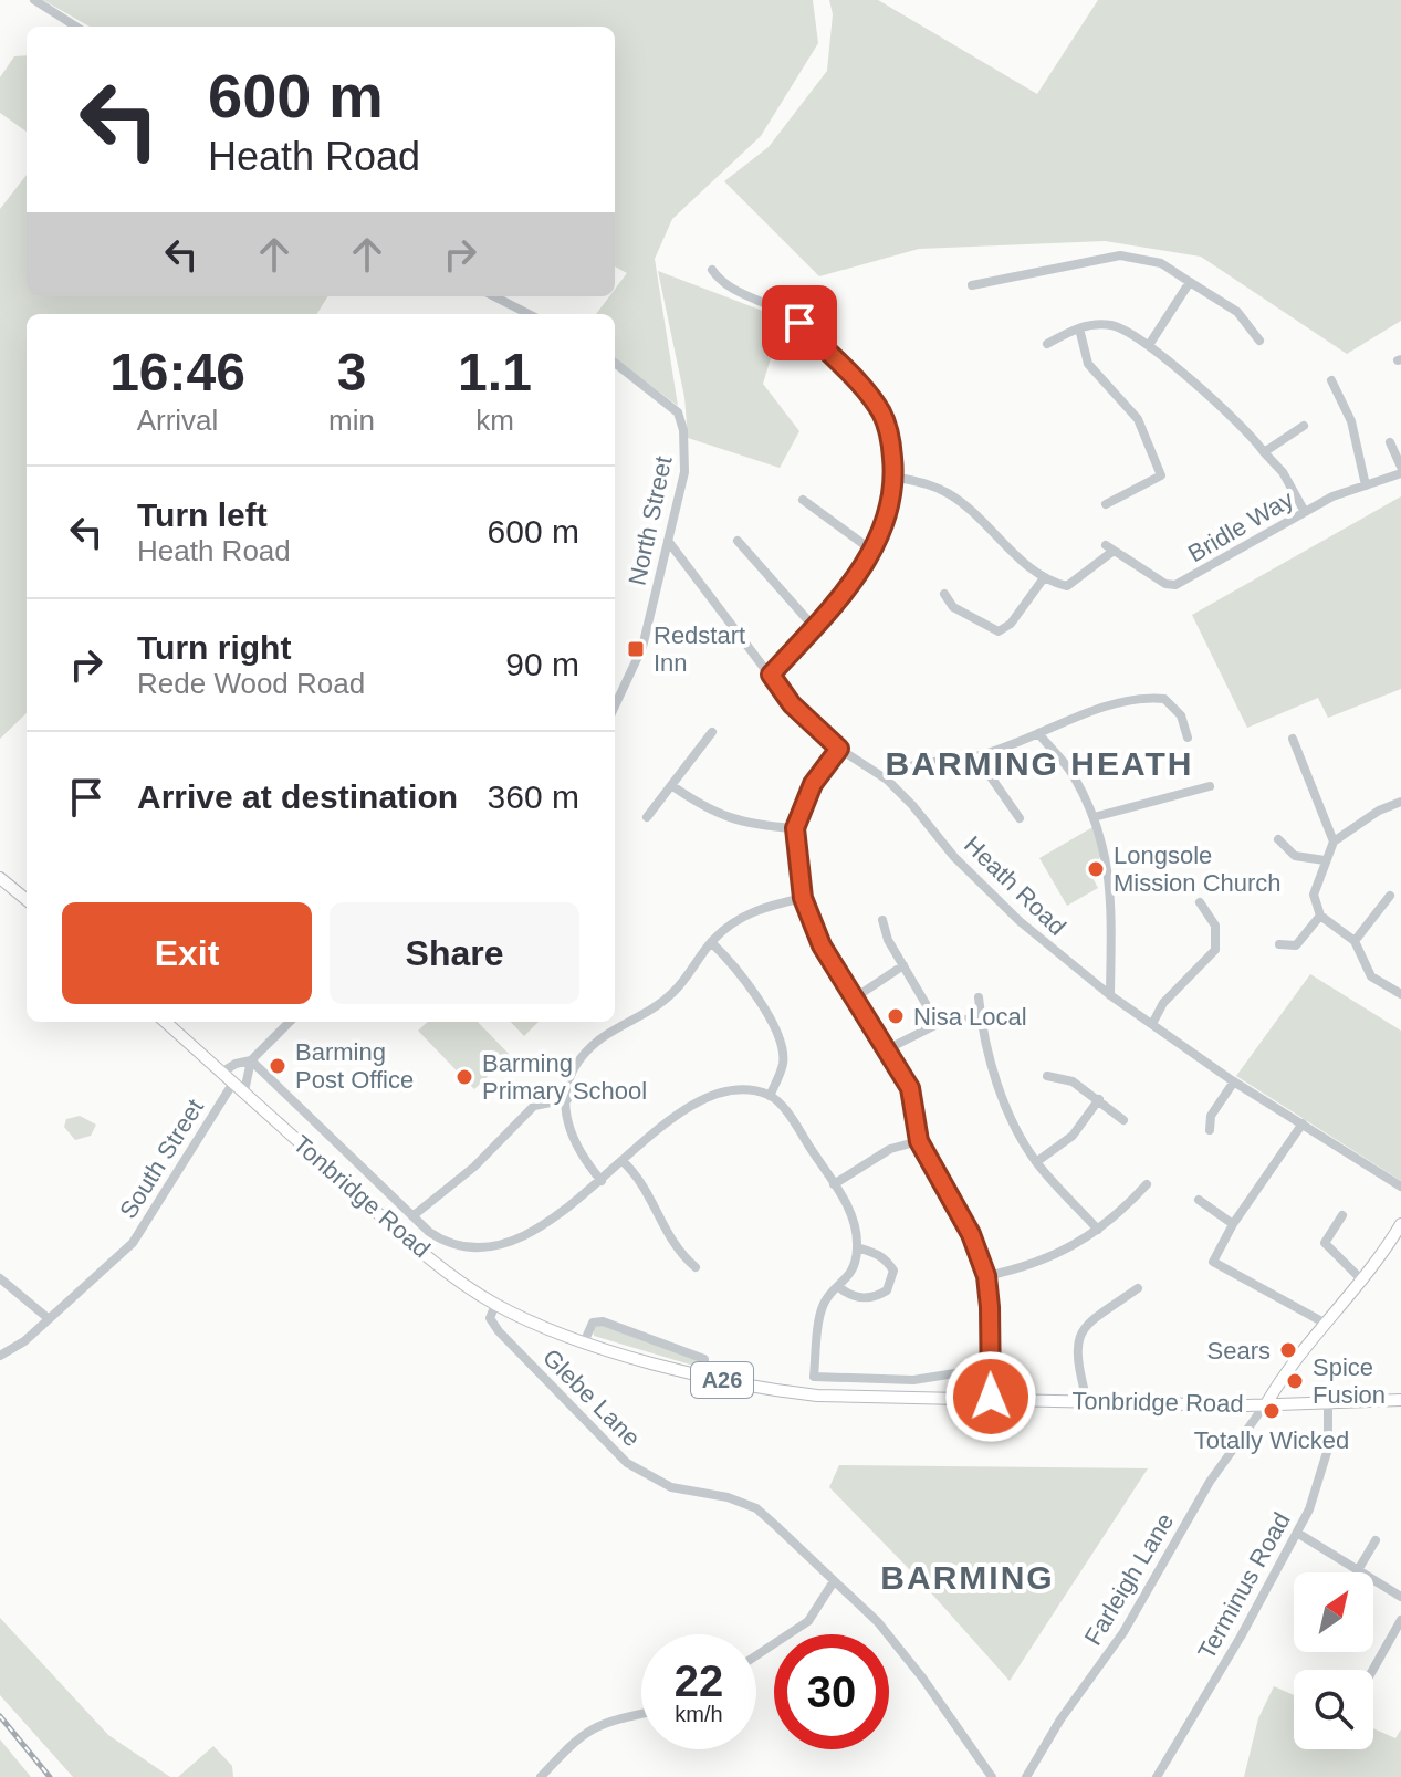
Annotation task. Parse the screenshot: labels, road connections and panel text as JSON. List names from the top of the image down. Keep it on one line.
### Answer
{"streets":{"main road":["Tonbridge Road","A26"],"street":["North Street","Bridle Way","Heath Road","South Street","Glebe Lane","Farleigh Lane","Terminus Road"]},"crossings":[["North Street","Heath Road"],["South Street","Tonbridge Road"],["Tonbridge Road","Glebe Lane"],["Tonbridge Road","Farleigh Lane"],["Tonbridge Road","Terminus Road"]],"districts":["BARMING HEATH","BARMING"],"places":{"transit":["Redstart Inn"],"other":["Longsole Mission Church","Nisa Local","Barming Post Office","Barming Primary School","Sears","Spice Fusion","Totally Wicked"]},"north":"top right","page":{"turn":["600 m","Heath Road"],"eta":["16:46","Arrival","3","min","1.1","km"],"list":[{"name":"Turn left","note":"Heath Road","value":"600 m"},{"name":"Turn right","note":"Rede Wood Road","value":"90 m"},{"name":"Arrive at destination","value":"360 m"}],"buttons":["Exit","Share"],"speed":"22 km/h","limit":"30"}}
